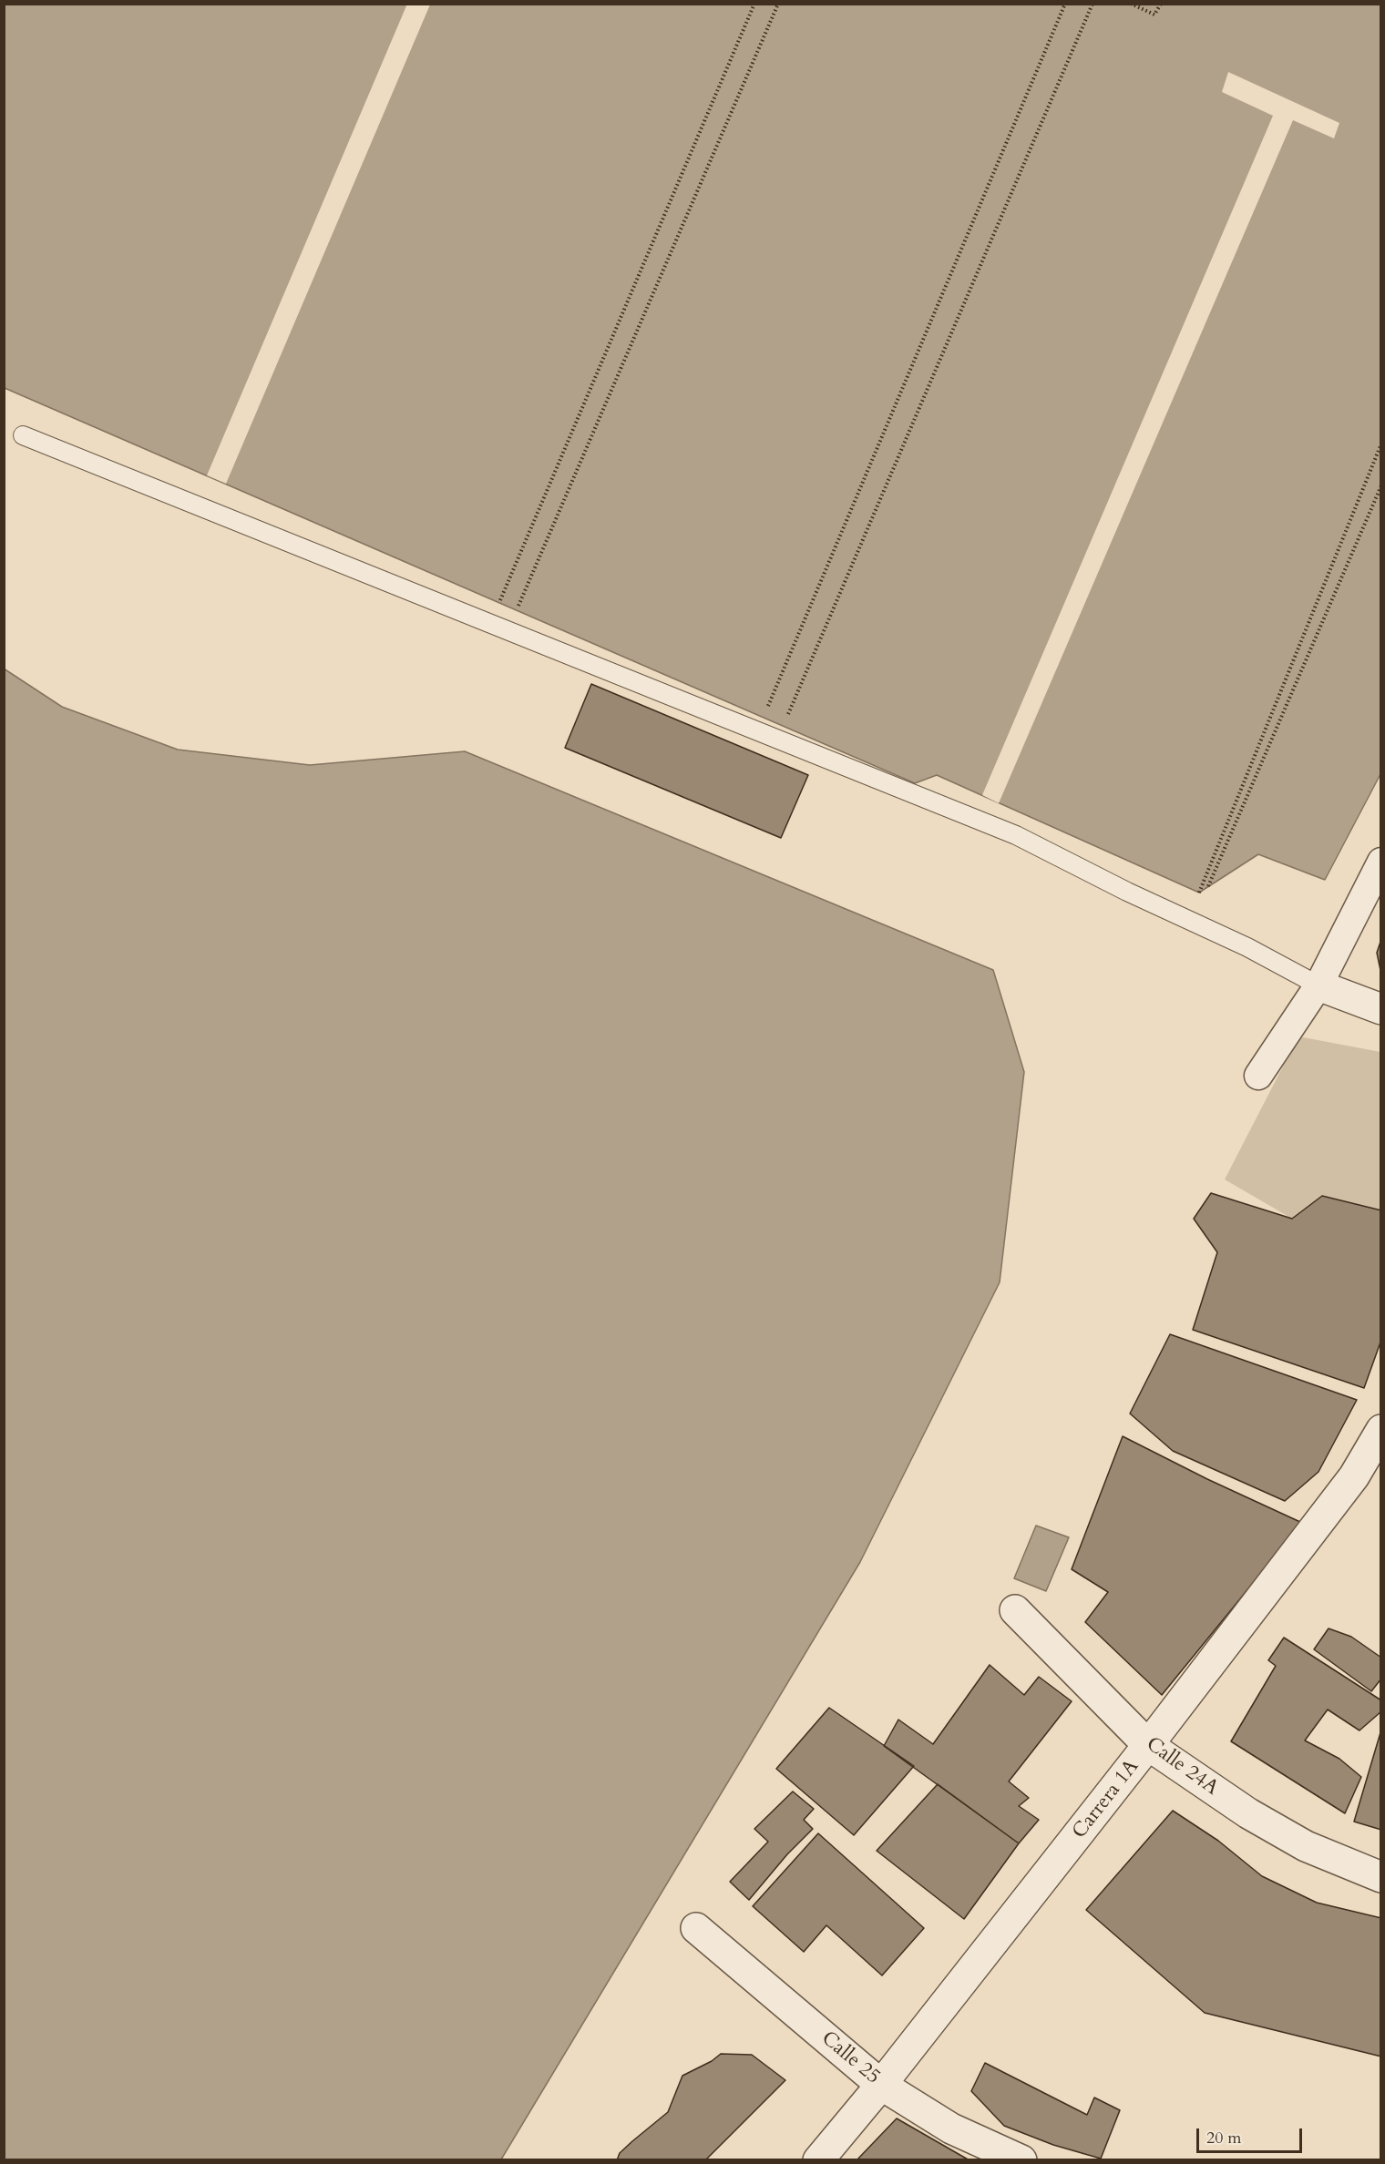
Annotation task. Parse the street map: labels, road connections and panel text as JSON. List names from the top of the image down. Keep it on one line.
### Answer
{"streets":{"street":["Calle 24A","Carrera 1A","Calle 25"]},"crossings":[["Calle 24A","Carrera 1A"],["Carrera 1A","Calle 25"]],"scale_bar":"20 m"}
